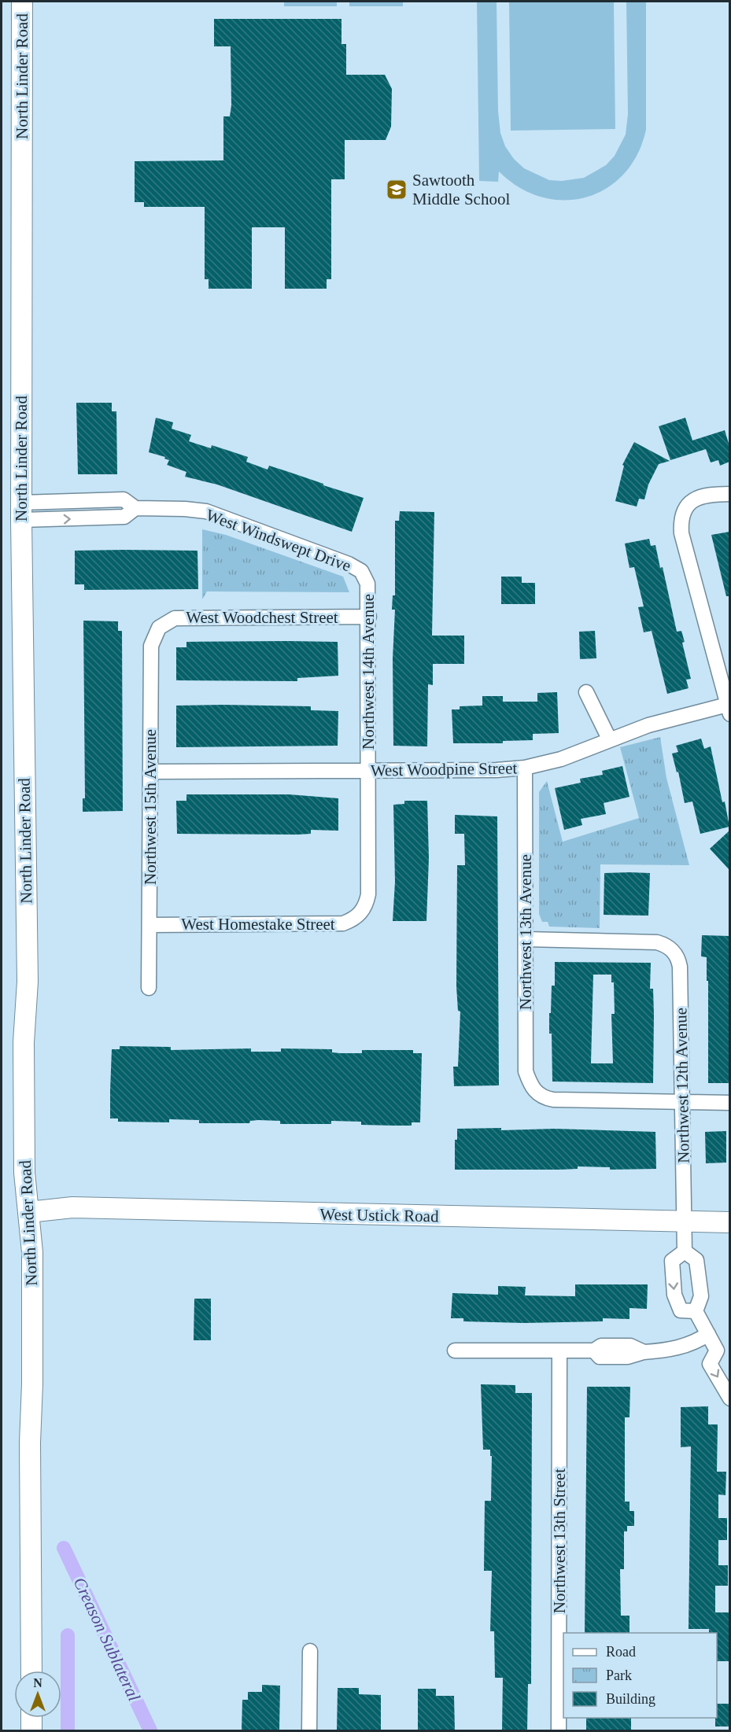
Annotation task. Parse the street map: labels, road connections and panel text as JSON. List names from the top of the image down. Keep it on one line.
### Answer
{"streets":{"main road":["North Linder Road","West Ustick Road"],"street":["West Windswept Drive","West Woodchest Street","Northwest 14th Avenue","West Woodpine Street","Northwest 15th Avenue","West Homestake Street","Northwest 13th Avenue","Northwest 12th Avenue","Northwest 13th Street"]},"crossings":[["North Linder Road","West Windswept Drive"],["North Linder Road","West Ustick Road"],["West Windswept Drive","Northwest 14th Avenue"],["West Woodchest Street","Northwest 14th Avenue"],["West Woodchest Street","Northwest 15th Avenue"],["Northwest 14th Avenue","West Woodpine Street"],["Northwest 14th Avenue","West Homestake Street"],["West Woodpine Street","Northwest 15th Avenue"],["West Woodpine Street","Northwest 13th Avenue"],["Northwest 15th Avenue","West Homestake Street"],["Northwest 13th Avenue","Northwest 12th Avenue"],["Northwest 12th Avenue","West Ustick Road"]],"water":["Creason Sublateral"],"places":{"school or university":["Sawtooth Middle School"]},"legend":["Road","Park","Building"],"north":"top"}
